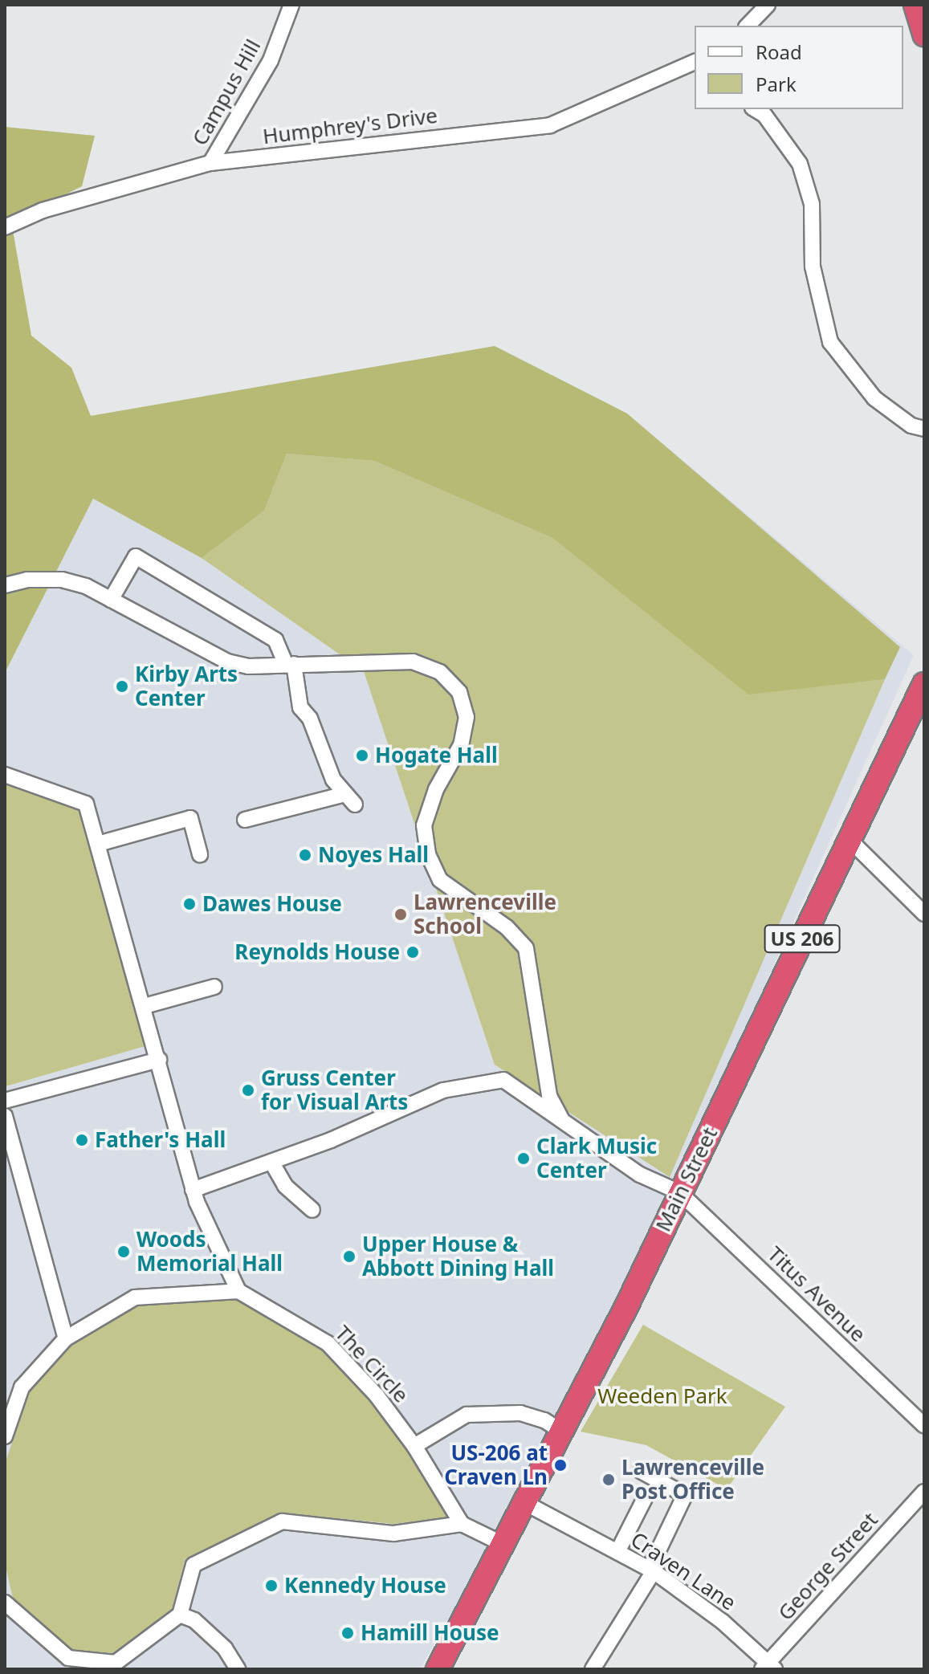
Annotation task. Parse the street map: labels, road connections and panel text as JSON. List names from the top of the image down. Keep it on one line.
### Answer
{"streets":{"highway":["US 206","Main Street"],"street":["Campus Hill","Humphrey's Drive","Titus Avenue","The Circle","George Street","Craven Lane"]},"crossings":[["Campus Hill","Humphrey's Drive"],["Main Street","Titus Avenue"],["Main Street","Craven Lane"],["George Street","Craven Lane"]],"parks":["Weeden Park"],"places":["Kirby Arts Center","Hogate Hall","Noyes Hall","Dawes House","Lawrenceville School","Reynolds House","Gruss Center for Visual Arts","Father's Hall","Clark Music Center","Woods Memorial Hall","Upper House & Abbott Dining Hall","US-206 at Craven Ln","Lawrenceville Post Office","Kennedy House","Hamill House"],"legend":["Road","Park"]}
